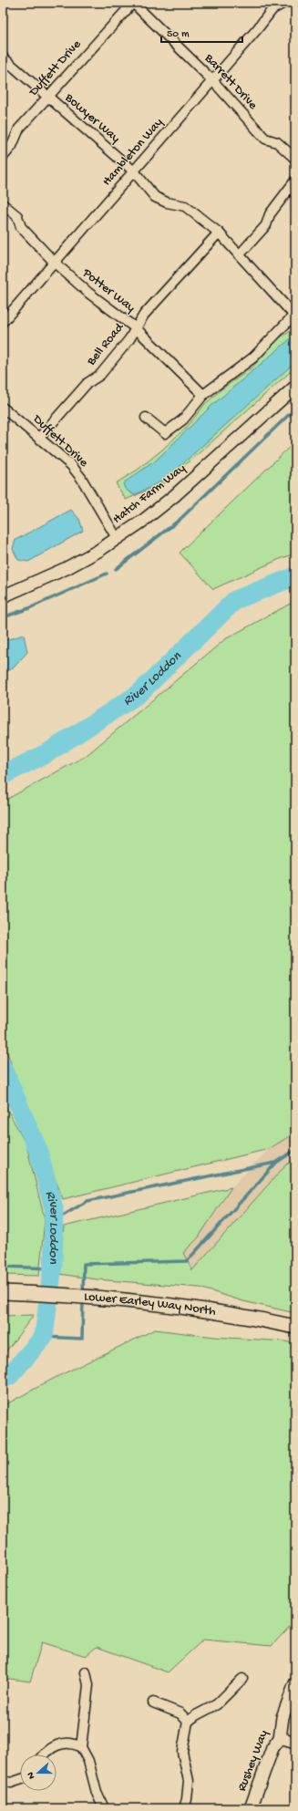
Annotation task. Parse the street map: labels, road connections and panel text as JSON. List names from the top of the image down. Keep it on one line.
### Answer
{"streets":{"main road":["Lower Earley Way North"],"street":["Duffett Drive","Barrett Drive","Bowyer Way","Hambleton Way","Potter Way","Bell Road","Hatch Farm Way","Rushey Way"]},"crossings":[["Duffett Drive","Barrett Drive"],["Duffett Drive","Bowyer Way"],["Duffett Drive","Bell Road"],["Duffett Drive","Hatch Farm Way"],["Barrett Drive","Hambleton Way"],["Bowyer Way","Hambleton Way"],["Bowyer Way","Bell Road"],["Hambleton Way","Potter Way"],["Potter Way","Bell Road"]],"water":["River Loddon"],"scale_bar":"50 m","north":"left"}
